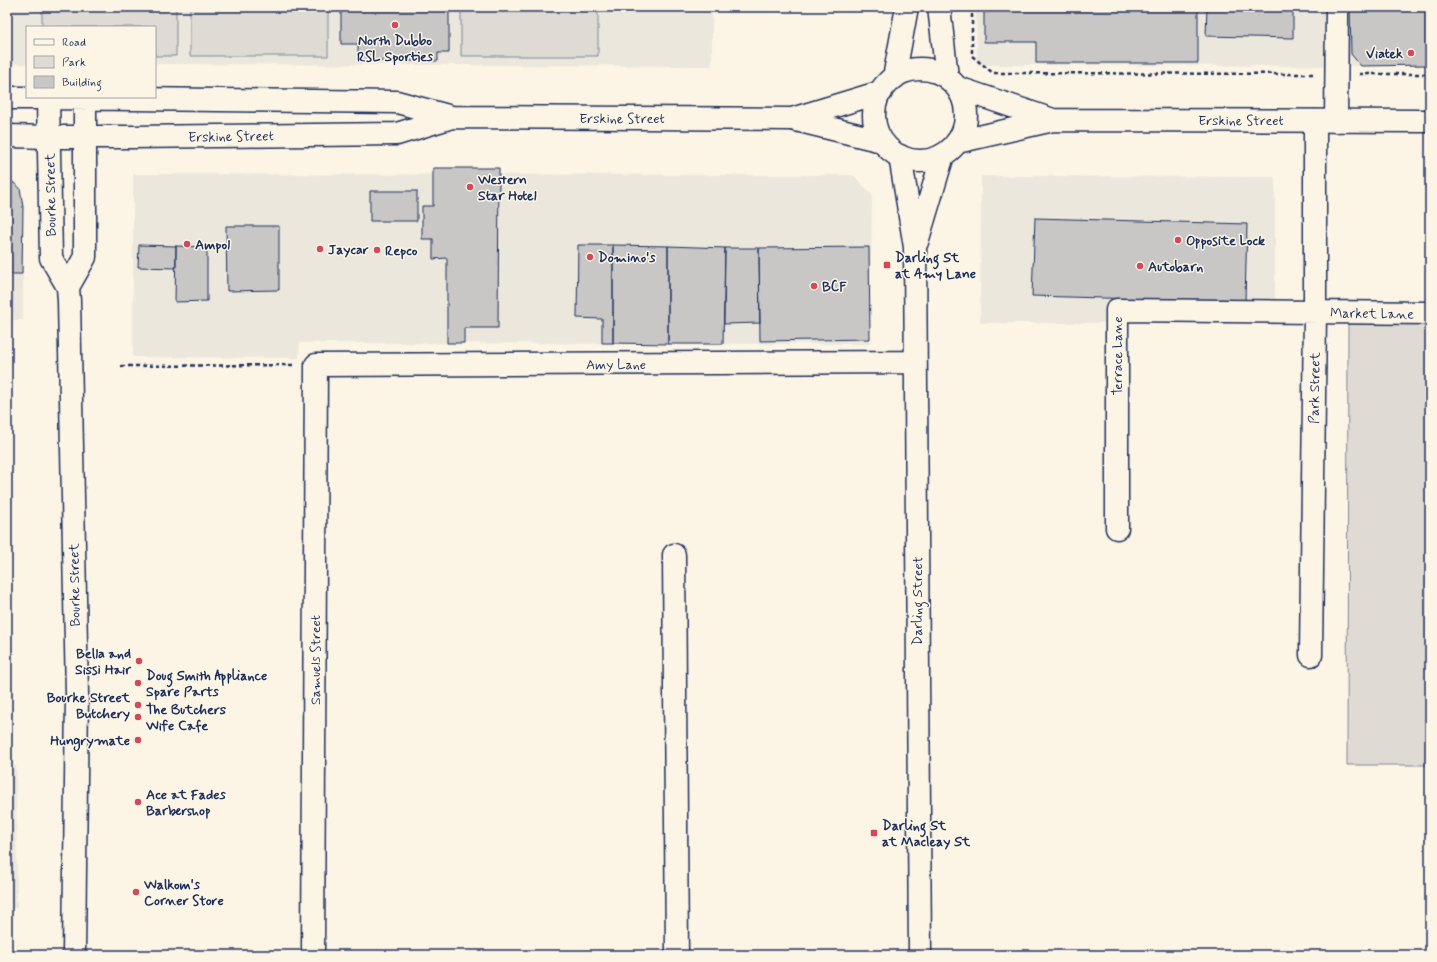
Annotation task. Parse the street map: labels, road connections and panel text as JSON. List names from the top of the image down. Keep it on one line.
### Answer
{"streets":{"main road":["Erskine Street","Bourke Street","Market Lane","Terrace Lane","Amy Lane","Park Street","Darling Street","Samuels Street"]},"crossings":[["Erskine Street","Bourke Street"],["Erskine Street","Park Street"],["Erskine Street","Darling Street"],["Market Lane","Terrace Lane"],["Market Lane","Park Street"],["Terrace Lane","Park Street"],["Amy Lane","Darling Street"],["Amy Lane","Samuels Street"]],"places":{"other":["North Dubbo RSL Sporties","Viatek","Western Star Hotel","Opposite Lock","Ampol","Jaycar","Repco","Domino's","Autobarn","BCF","Bella and Sissi Hair","Doug Smith Appliance Spare Parts","Bourke Street Butchery","The Butchers Wife Cafe","Hungrymate","Ace at Fades Barbershop","Walkom's Corner Store"],"transit":["Darling St at Amy Lane","Darling St at Macleay St"]},"legend":["Road","Park","Building"]}
